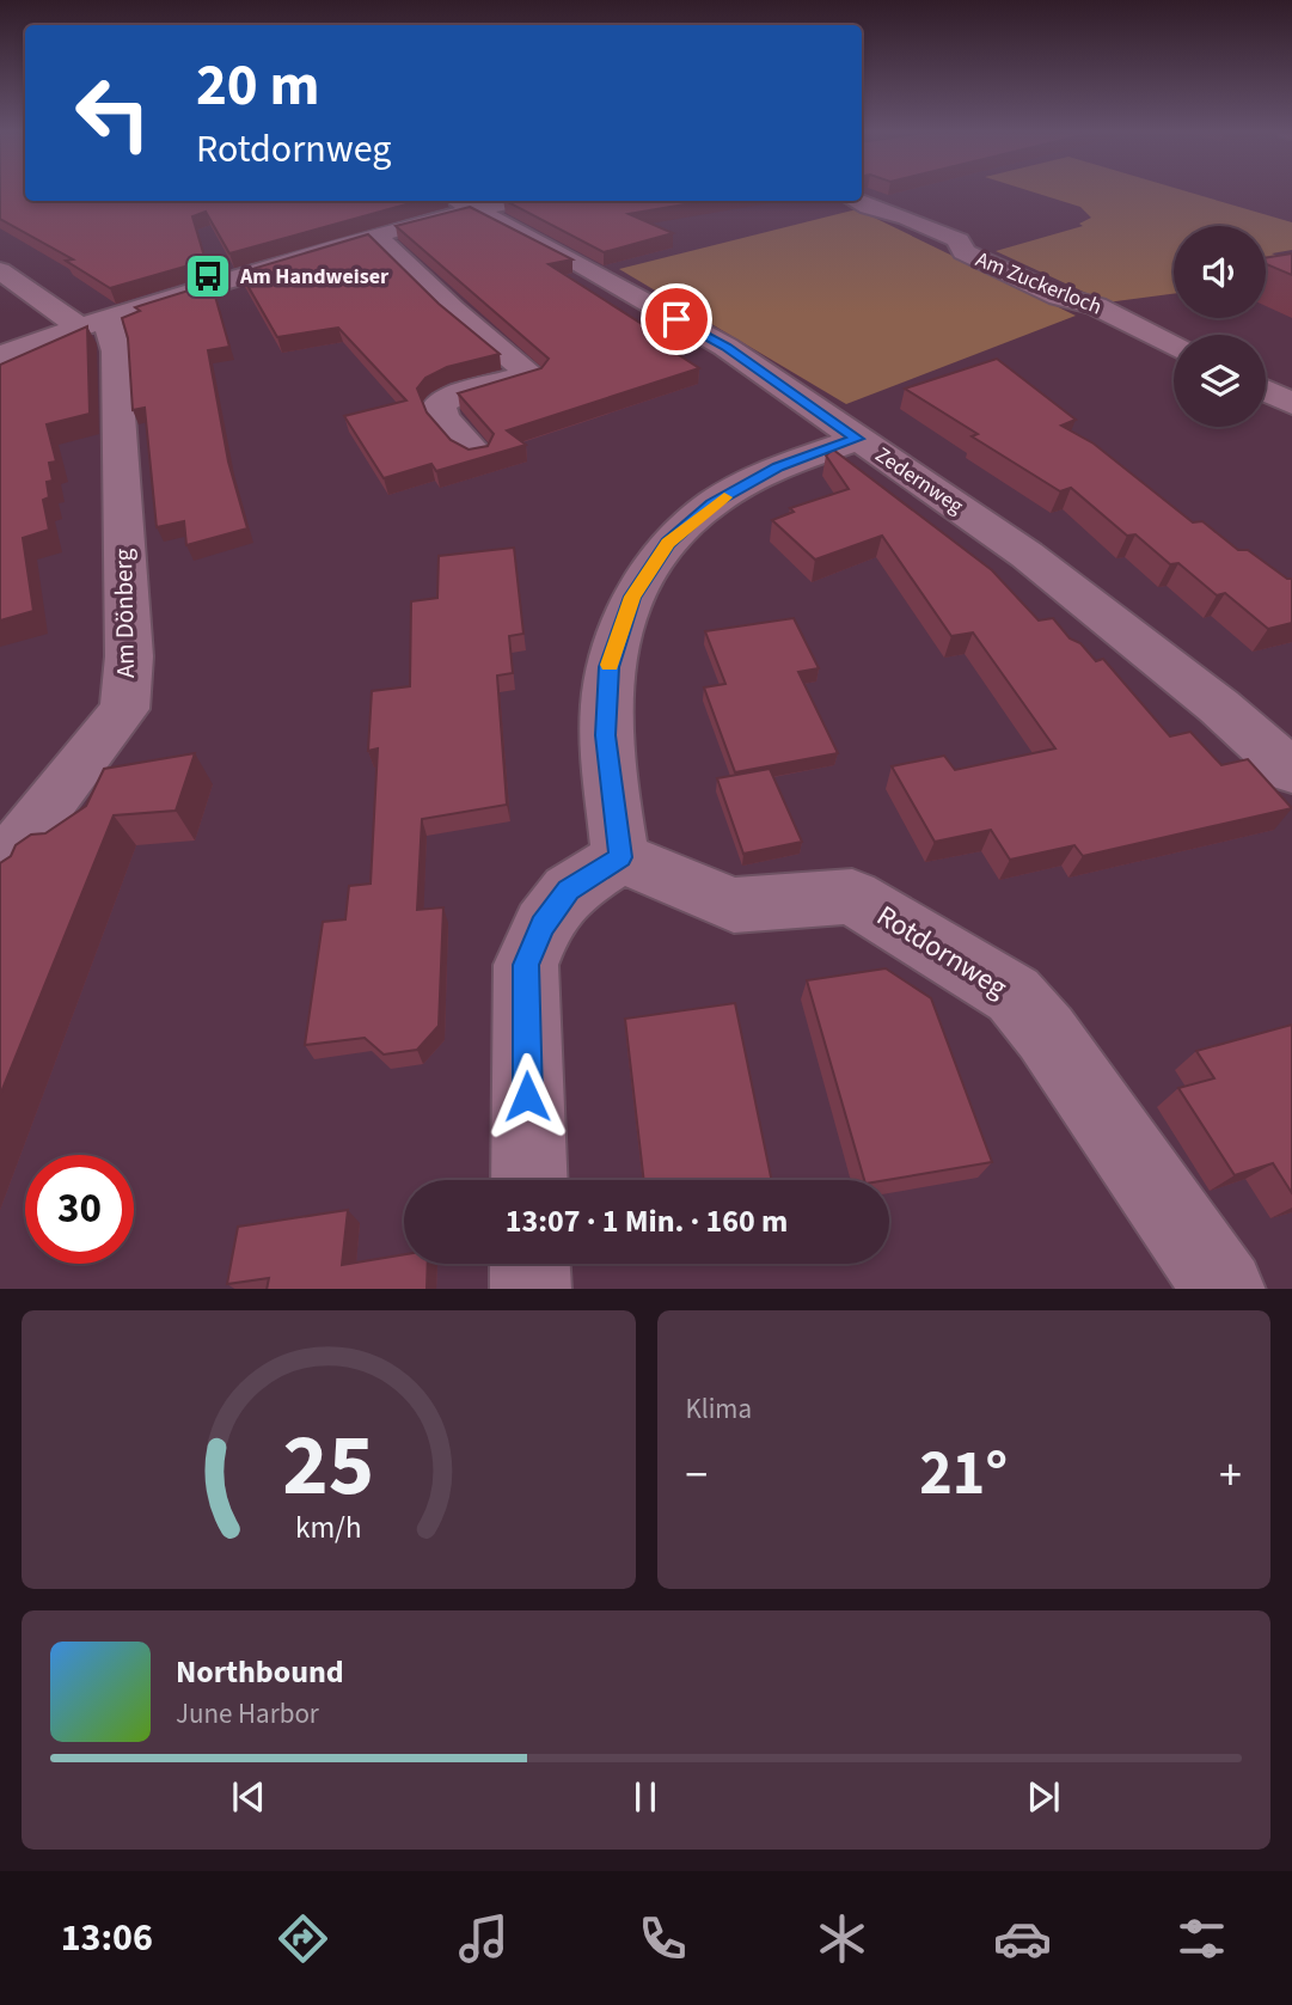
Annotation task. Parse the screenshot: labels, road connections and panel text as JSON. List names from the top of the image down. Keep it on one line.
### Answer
{"streets":{"street":["Am Zuckerloch","Zedernweg","Am Dönberg","Rotdornweg"]},"places":{"bus stop":["Am Handweiser"]},"page":{"turn":["20 m","Rotdornweg"],"limit":"30","trip":"13:07 · 1 Min. · 160 m","tile":"Klima","heat":["−","21°","+"],"song":["Northbound","June Harbor"],"tabs":"13:06","gauge":["25","km/h"]}}
